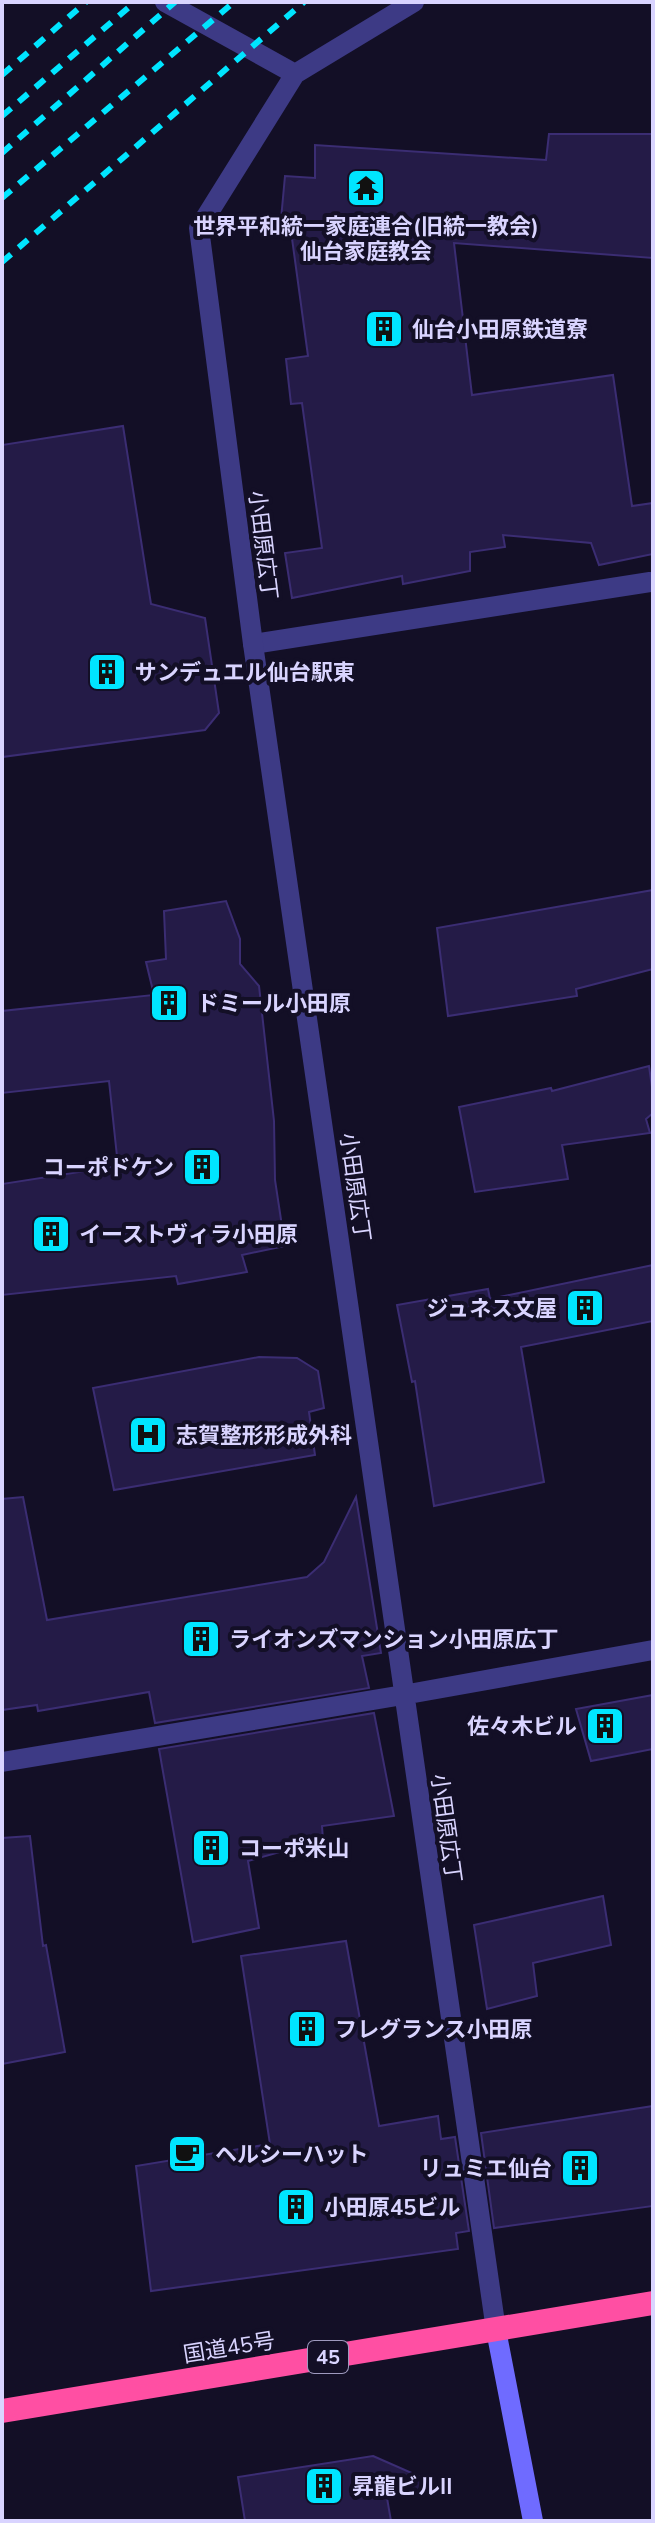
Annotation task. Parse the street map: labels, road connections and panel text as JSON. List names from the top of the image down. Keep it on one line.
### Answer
{"streets":{"highway":["国道45号","45"],"street":["小田原広丁"]},"crossings":[["小田原広丁","国道45号"]],"places":{"temple":["世界平和統一家庭連合(旧統一教会) 仙台家庭教会"],"building":["仙台小田原鉄道寮","サンデュエル仙台駅東","ドミール小田原","コーポドケン","イーストヴィラ小田原","ジュネス文屋","ライオンズマンション小田原広丁","佐々木ビル","コーポ米山","フレグランス小田原","リュミエ仙台","小田原45ビル","昇龍ビルII"],"hospital":["志賀整形形成外科"],"cafe":["ヘルシーハット"]}}
